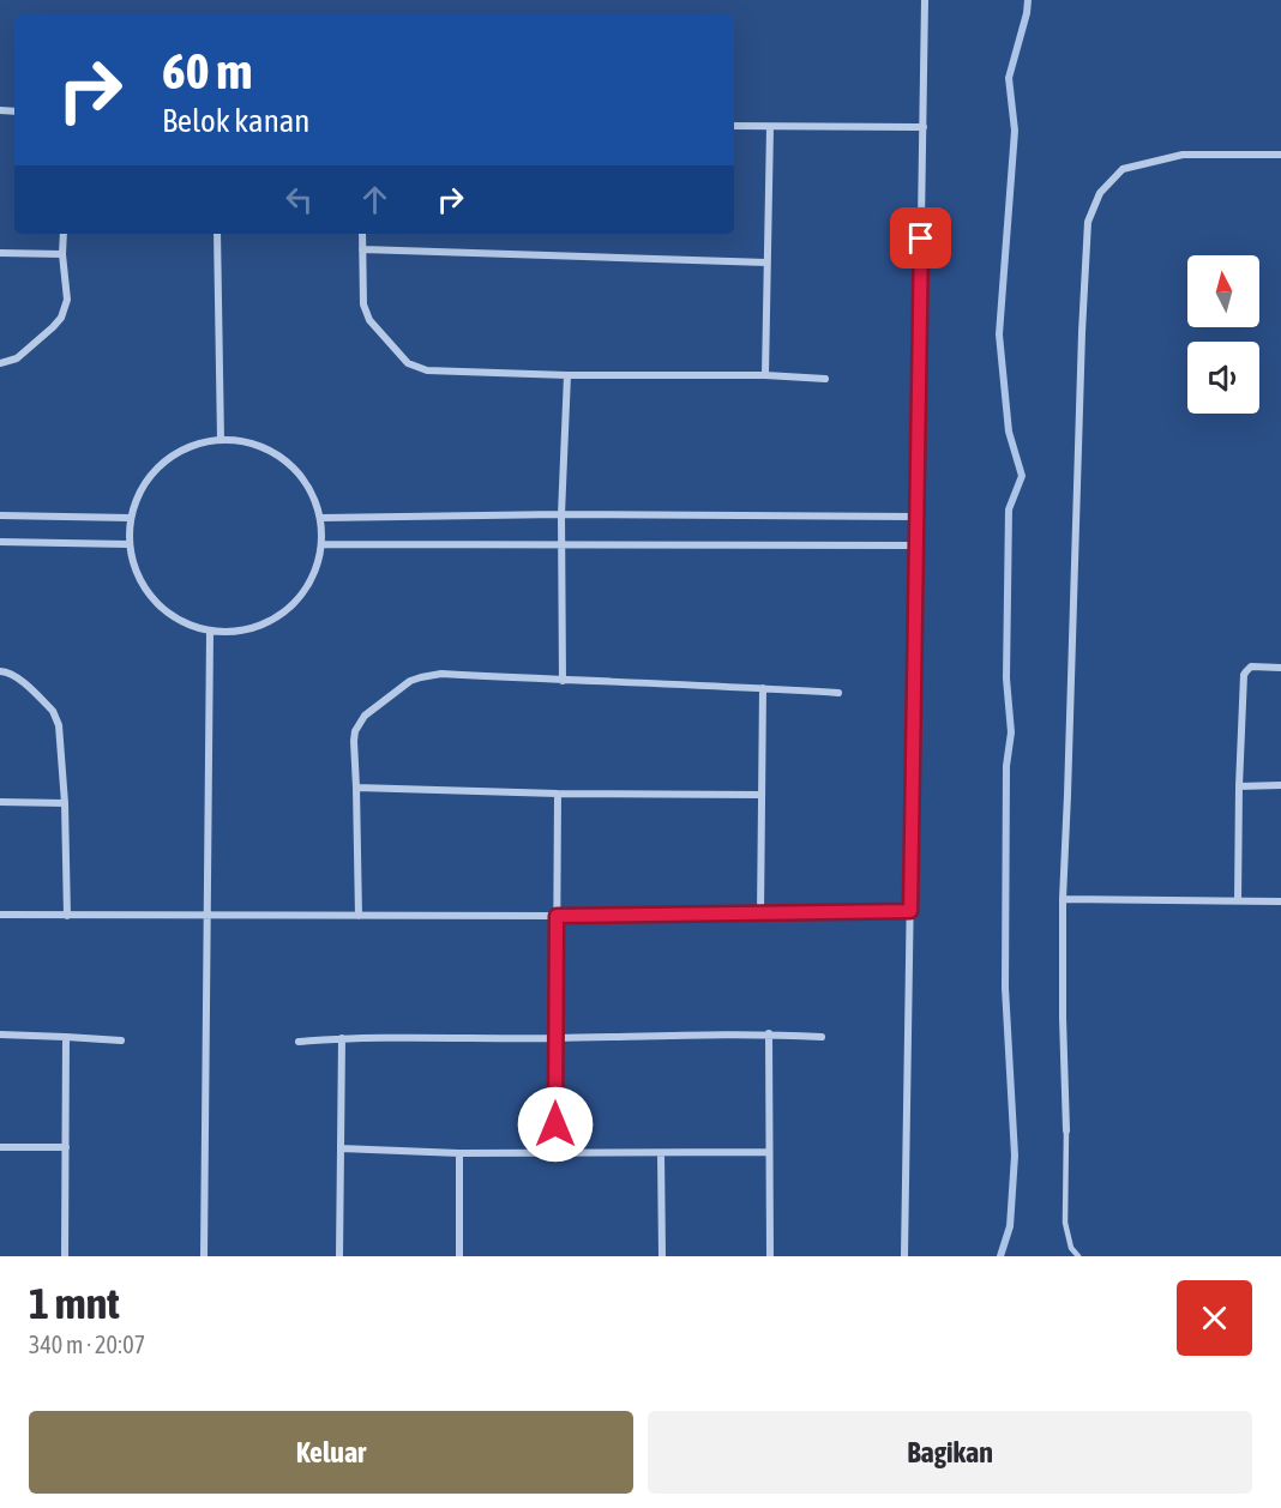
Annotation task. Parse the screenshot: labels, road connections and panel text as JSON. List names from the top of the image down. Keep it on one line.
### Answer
{"north":"top","page":{"turn":["60 m","Belok kanan"],"heading":["1 mnt","340 m · 20:07"],"buttons":["Keluar","Bagikan"]}}
